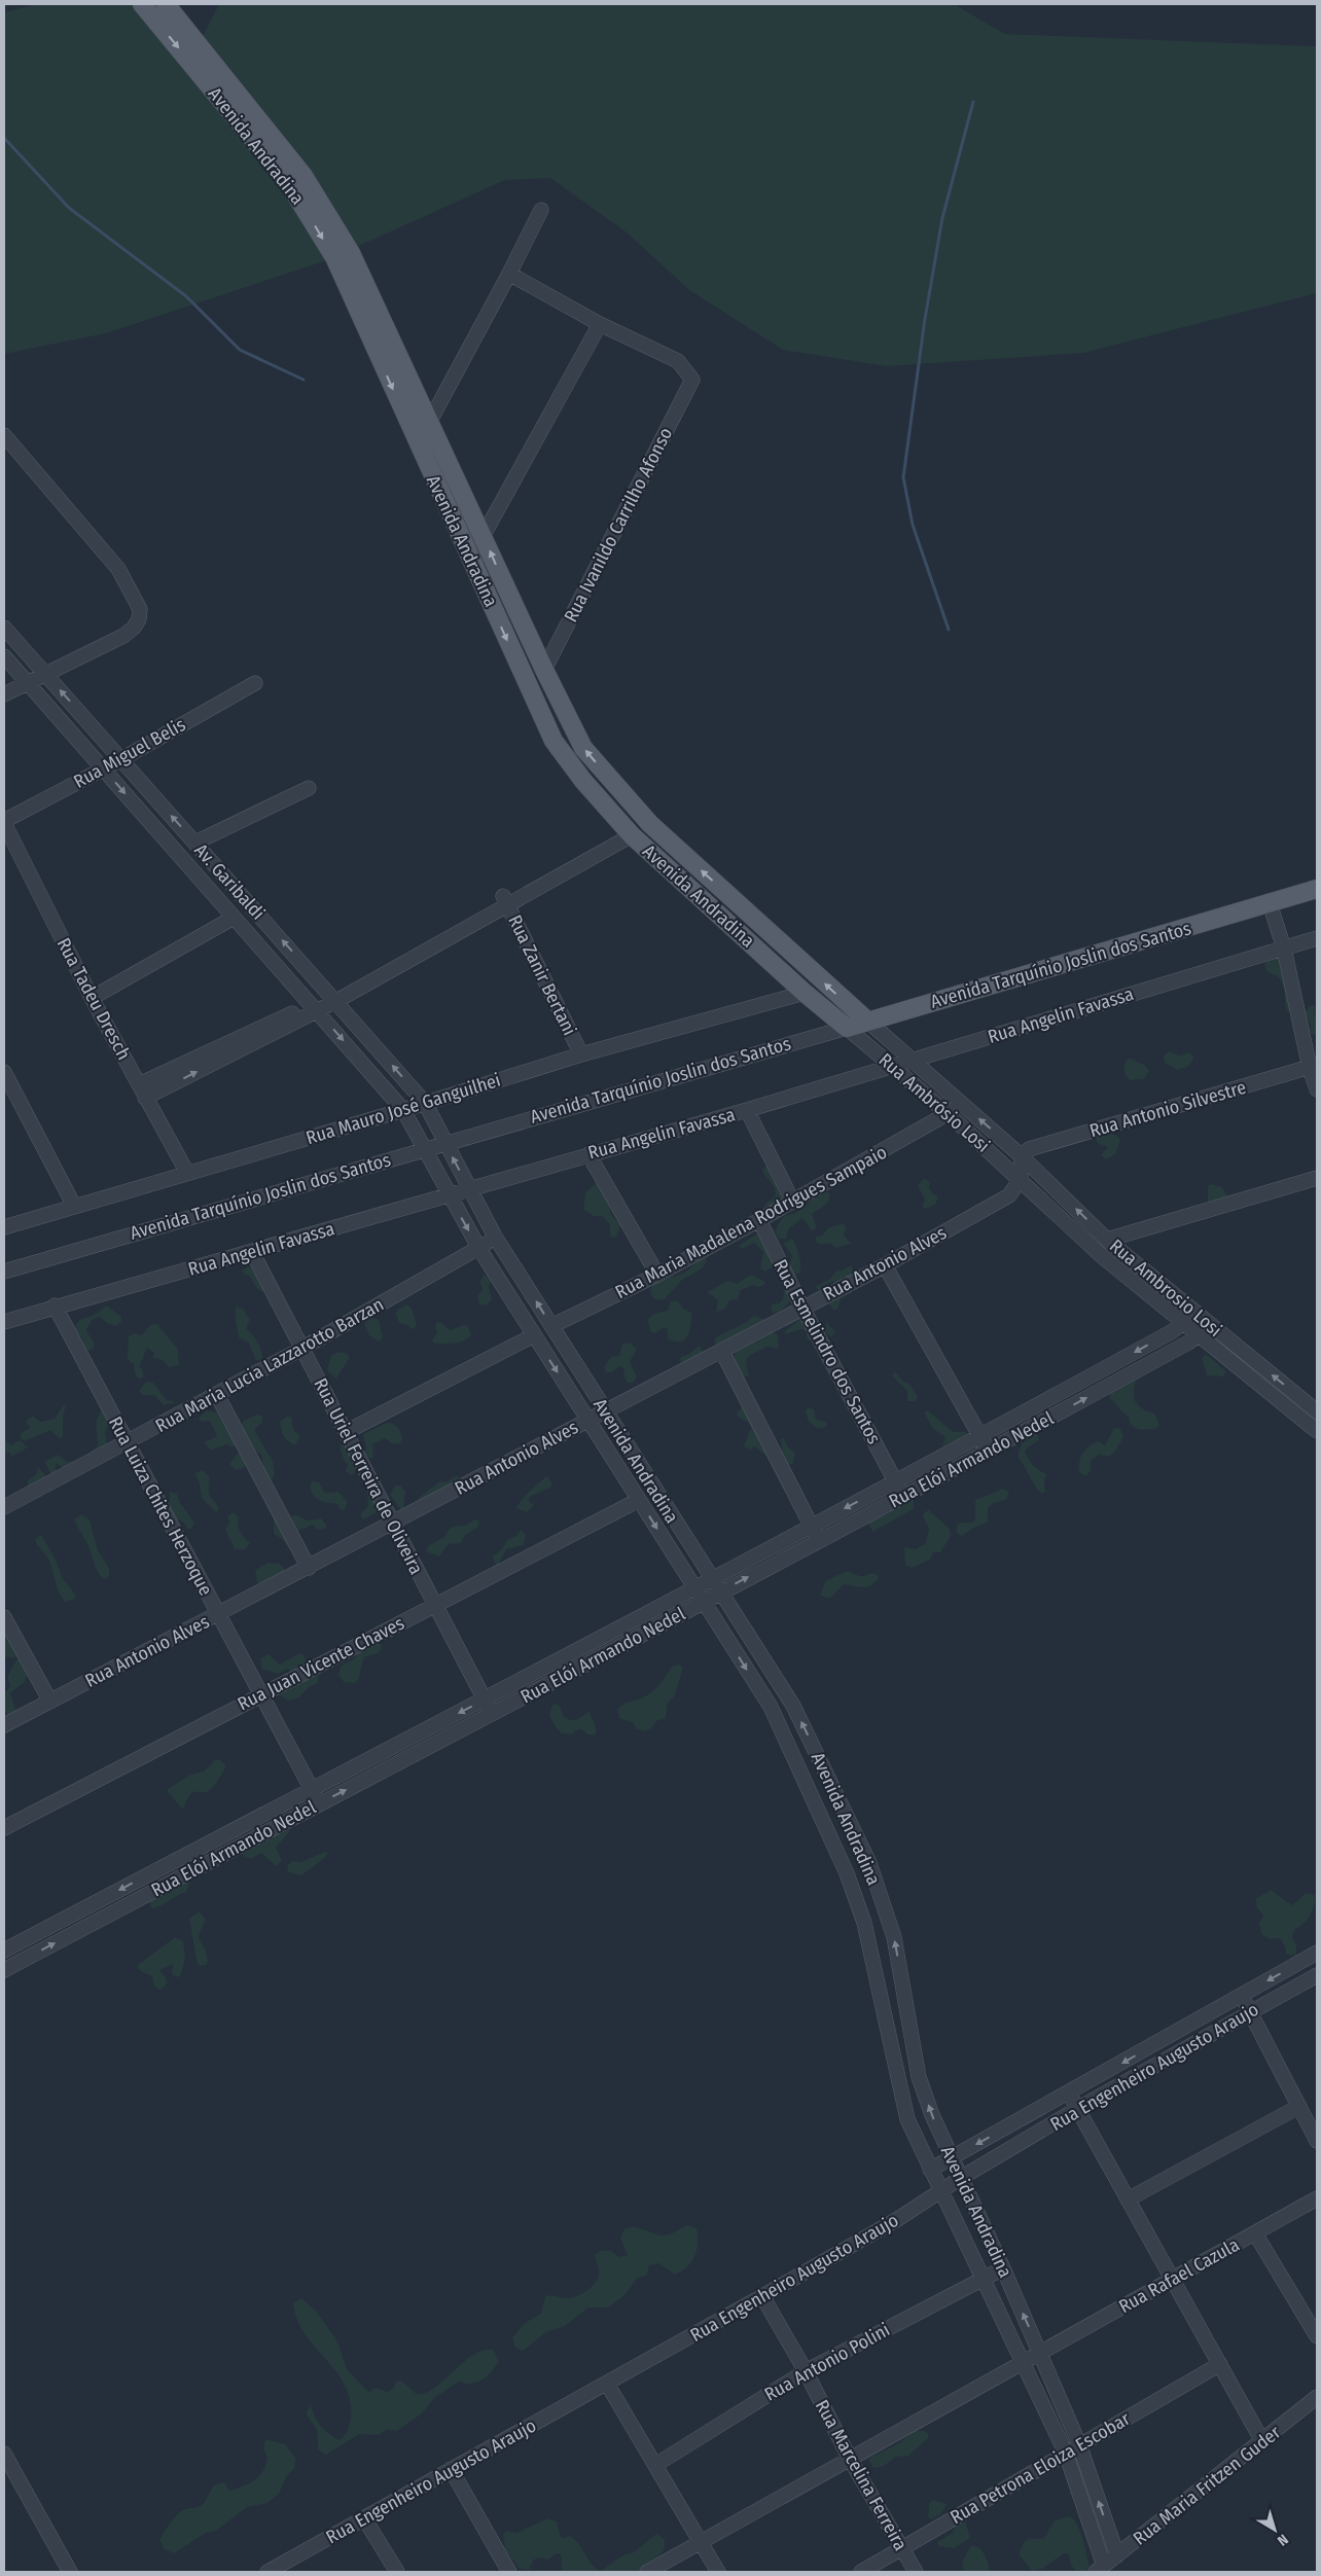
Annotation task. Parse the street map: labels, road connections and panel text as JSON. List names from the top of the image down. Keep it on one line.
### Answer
{"streets":{"main road":["Avenida Andradina","Avenida Tarquínio Joslin dos Santos"],"street":["Rua Ivanildo Carrilho Afonso","Rua Miguel Belis","Av. Garibaldi","Rua Zanir Bertani","Rua Tadeu Dresch","Rua Angelin Favassa","Rua Ambrósio Losi","Rua Mauro José Ganguilhei","Rua Antonio Silvestre","Rua Maria Madalena Rodrigues Sampaio","Rua Antonio Alves","Rua Ambrosio Losi","Rua Esmelindro dos Santos","Rua Maria Lucia Lazzarotto Barzan","Rua Elói Armando Nedel","Rua Uriel Ferreira de Oliveira","Rua Luiza Chites Herzoque","Rua Juan Vicente Chaves","Rua Engenheiro Augusto Araujo","Rua Rafael Cazula","Rua Antonio Polini","Rua Petrona Eloiza Escobar","Rua Marcelina Ferreira","Rua Maria Fritzen Guder"]},"crossings":[["Avenida Andradina","Rua Ivanildo Carrilho Afonso"],["Avenida Andradina","Av. Garibaldi"],["Avenida Andradina","Avenida Tarquínio Joslin dos Santos"],["Avenida Andradina","Rua Angelin Favassa"],["Avenida Andradina","Rua Ambrósio Losi"],["Avenida Andradina","Rua Mauro José Ganguilhei"],["Avenida Andradina","Rua Maria Madalena Rodrigues Sampaio"],["Avenida Andradina","Rua Antonio Alves"],["Avenida Andradina","Rua Maria Lucia Lazzarotto Barzan"],["Avenida Andradina","Rua Elói Armando Nedel"],["Avenida Andradina","Rua Engenheiro Augusto Araujo"],["Avenida Andradina","Rua Rafael Cazula"],["Avenida Andradina","Rua Antonio Polini"],["Avenida Andradina","Rua Petrona Eloiza Escobar"],["Avenida Andradina","Rua Maria Fritzen Guder"],["Rua Miguel Belis","Av. Garibaldi"],["Rua Miguel Belis","Rua Tadeu Dresch"],["Av. Garibaldi","Avenida Tarquínio Joslin dos Santos"],["Av. Garibaldi","Rua Angelin Favassa"],["Av. Garibaldi","Rua Mauro José Ganguilhei"],["Av. Garibaldi","Rua Antonio Alves"],["Av. Garibaldi","Rua Maria Lucia Lazzarotto Barzan"],["Av. Garibaldi","Rua Elói Armando Nedel"],["Av. Garibaldi","Rua Juan Vicente Chaves"],["Av. Garibaldi","Rua Engenheiro Augusto Araujo"],["Av. Garibaldi","Rua Rafael Cazula"],["Av. Garibaldi","Rua Antonio Polini"],["Av. Garibaldi","Rua Petrona Eloiza Escobar"],["Av. Garibaldi","Rua Maria Fritzen Guder"],["Avenida Tarquínio Joslin dos Santos","Rua Ambrósio Losi"],["Rua Zanir Bertani","Rua Mauro José Ganguilhei"],["Rua Tadeu Dresch","Rua Mauro José Ganguilhei"],["Rua Angelin Favassa","Rua Ambrósio Losi"],["Rua Angelin Favassa","Rua Uriel Ferreira de Oliveira"],["Rua Angelin Favassa","Rua Luiza Chites Herzoque"],["Rua Ambrósio Losi","Rua Antonio Silvestre"],["Rua Ambrósio Losi","Rua Maria Madalena Rodrigues Sampaio"],["Rua Ambrósio Losi","Rua Antonio Alves"],["Rua Ambrósio Losi","Rua Ambrosio Losi"],["Rua Antonio Silvestre","Rua Ambrosio Losi"],["Rua Maria Madalena Rodrigues Sampaio","Rua Esmelindro dos Santos"],["Rua Antonio Alves","Rua Ambrosio Losi"],["Rua Antonio Alves","Rua Esmelindro dos Santos"],["Rua Antonio Alves","Rua Uriel Ferreira de Oliveira"],["Rua Antonio Alves","Rua Luiza Chites Herzoque"],["Rua Ambrosio Losi","Rua Elói Armando Nedel"],["Rua Esmelindro dos Santos","Rua Elói Armando Nedel"],["Rua Maria Lucia Lazzarotto Barzan","Rua Uriel Ferreira de Oliveira"],["Rua Maria Lucia Lazzarotto Barzan","Rua Luiza Chites Herzoque"],["Rua Elói Armando Nedel","Rua Uriel Ferreira de Oliveira"],["Rua Elói Armando Nedel","Rua Luiza Chites Herzoque"],["Rua Uriel Ferreira de Oliveira","Rua Juan Vicente Chaves"],["Rua Luiza Chites Herzoque","Rua Juan Vicente Chaves"],["Rua Engenheiro Augusto Araujo","Rua Marcelina Ferreira"],["Rua Rafael Cazula","Rua Marcelina Ferreira"],["Rua Antonio Polini","Rua Marcelina Ferreira"],["Rua Petrona Eloiza Escobar","Rua Marcelina Ferreira"]],"north":"bottom right"}
